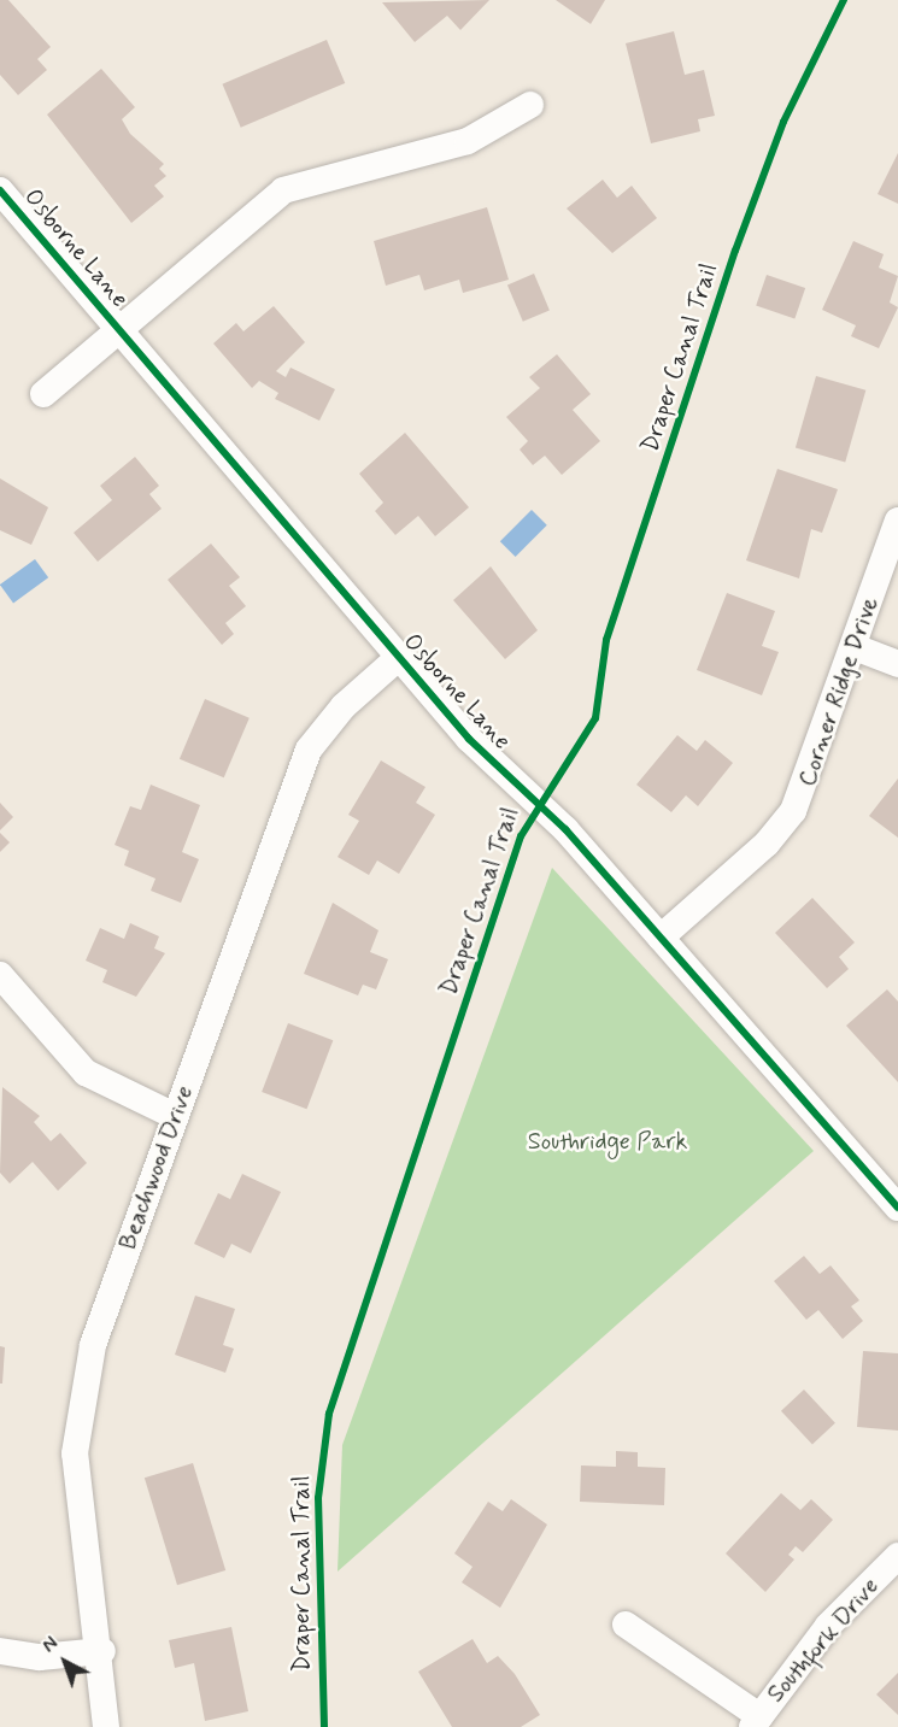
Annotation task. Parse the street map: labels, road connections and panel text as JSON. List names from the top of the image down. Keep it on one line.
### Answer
{"streets":{"street":["Osborne Lane","Corner Ridge Drive","Beachwood Drive","Southfork Drive"],"cycle path":["Draper Canal Trail"]},"crossings":[["Osborne Lane","Corner Ridge Drive"],["Osborne Lane","Beachwood Drive"]],"parks":["Southridge Park"],"north":"top left"}
